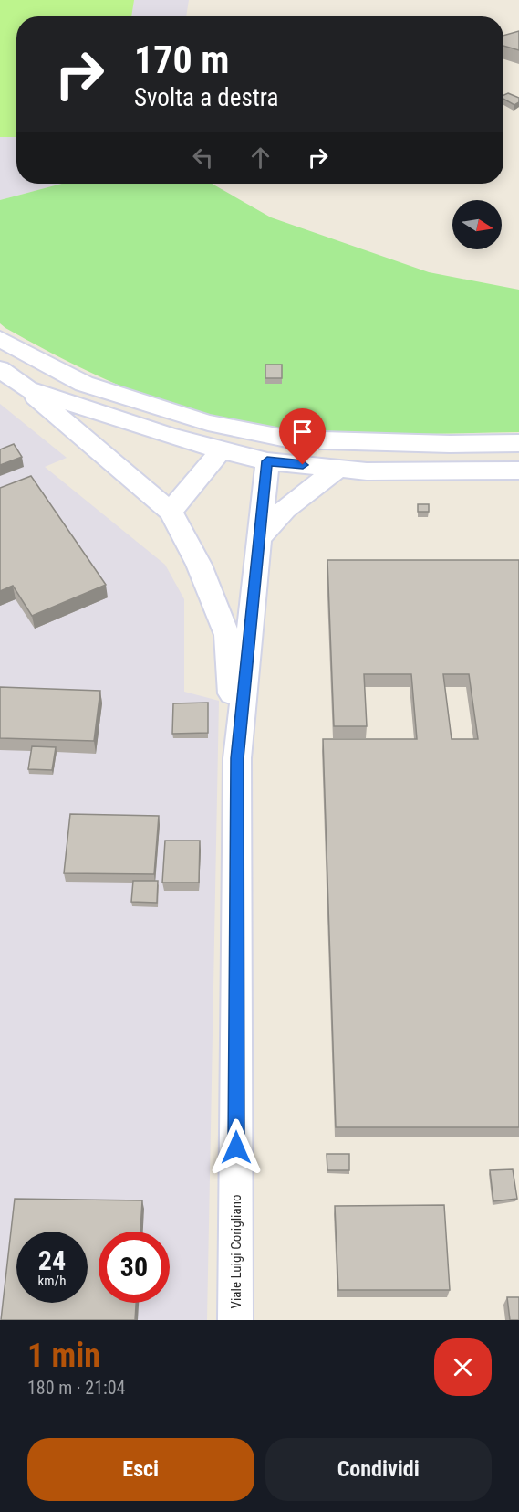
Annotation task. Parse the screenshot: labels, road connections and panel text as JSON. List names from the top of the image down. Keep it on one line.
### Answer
{"streets":{"street":["Viale Luigi Corigliano"]},"north":"right","page":{"turn":["170 m","Svolta a destra"],"speed":"24 km/h","limit":"30","heading":["1 min","180 m · 21:04"],"buttons":["Esci","Condividi"]}}
